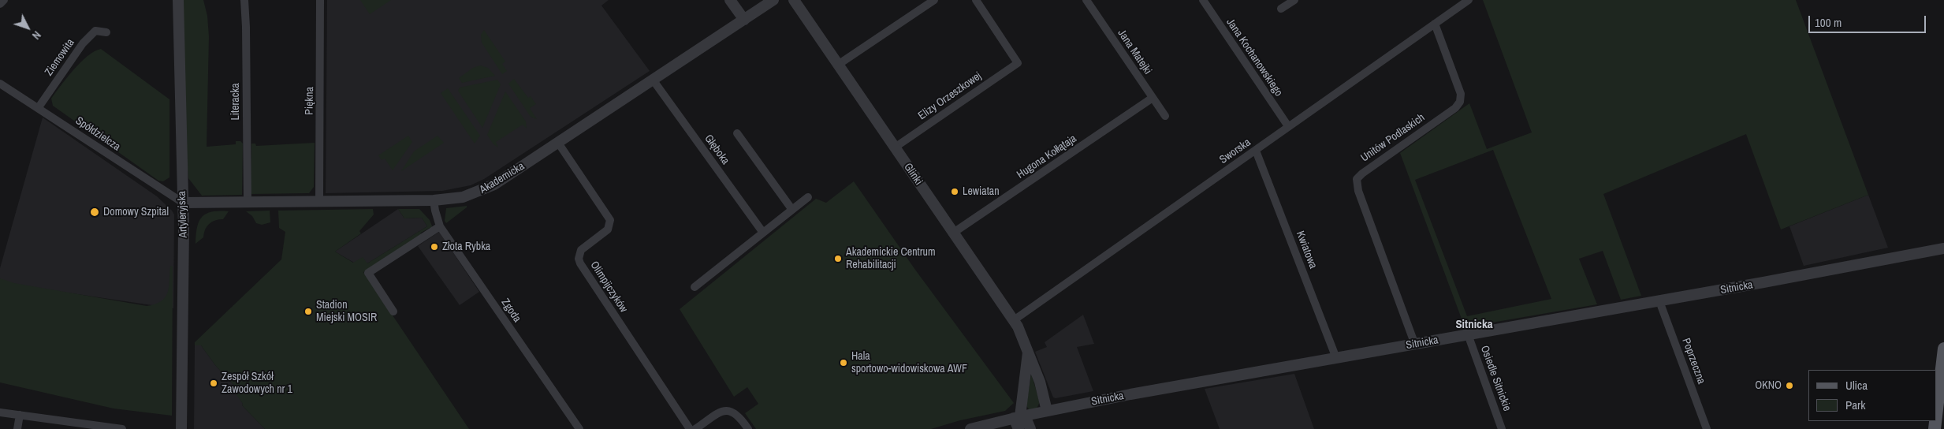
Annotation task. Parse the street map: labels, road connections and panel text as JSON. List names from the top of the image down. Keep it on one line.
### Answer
{"streets":{"street":["Jana Matejki","Ziemowita","Jana Kochanowskiego","Elizy Orzeszkowej","Piękna","Literacka","Spółdzielcza","Unitów Podlaskich","Głęboka","Sworska","Hugona Kołłątaja","Glinki","Akademicka","Artyleryjska","Kwiatowa","Olimpijczyków","Sitnicka","Zgoda","Poprzeczna","Osiedle Sitnickie"]},"crossings":[["Jana Matejki","Hugona Kołłątaja"],["Ziemowita","Spółdzielcza"],["Jana Kochanowskiego","Sworska"],["Elizy Orzeszkowej","Glinki"],["Piękna","Akademicka"],["Literacka","Akademicka"],["Spółdzielcza","Akademicka"],["Spółdzielcza","Artyleryjska"],["Unitów Podlaskich","Sworska"],["Unitów Podlaskich","Sitnicka"],["Głęboka","Akademicka"],["Sworska","Glinki"],["Sworska","Kwiatowa"],["Hugona Kołłątaja","Glinki"],["Glinki","Sitnicka"],["Akademicka","Artyleryjska"],["Akademicka","Olimpijczyków"],["Akademicka","Zgoda"],["Kwiatowa","Sitnicka"],["Sitnicka","Poprzeczna"],["Sitnicka","Osiedle Sitnickie"]],"districts":["Sitnicka"],"places":["Lewiatan","Domowy Szpital","Złota Rybka","Akademickie Centrum Rehabilitacji","Stadion Miejski MOSIR","Hala sportowo-widowiskowa AWF","Zespół Szkół Zawodowych nr 1","OKNO"],"legend":["Ulica","Park"],"scale_bar":"100 m","north":"bottom right"}
